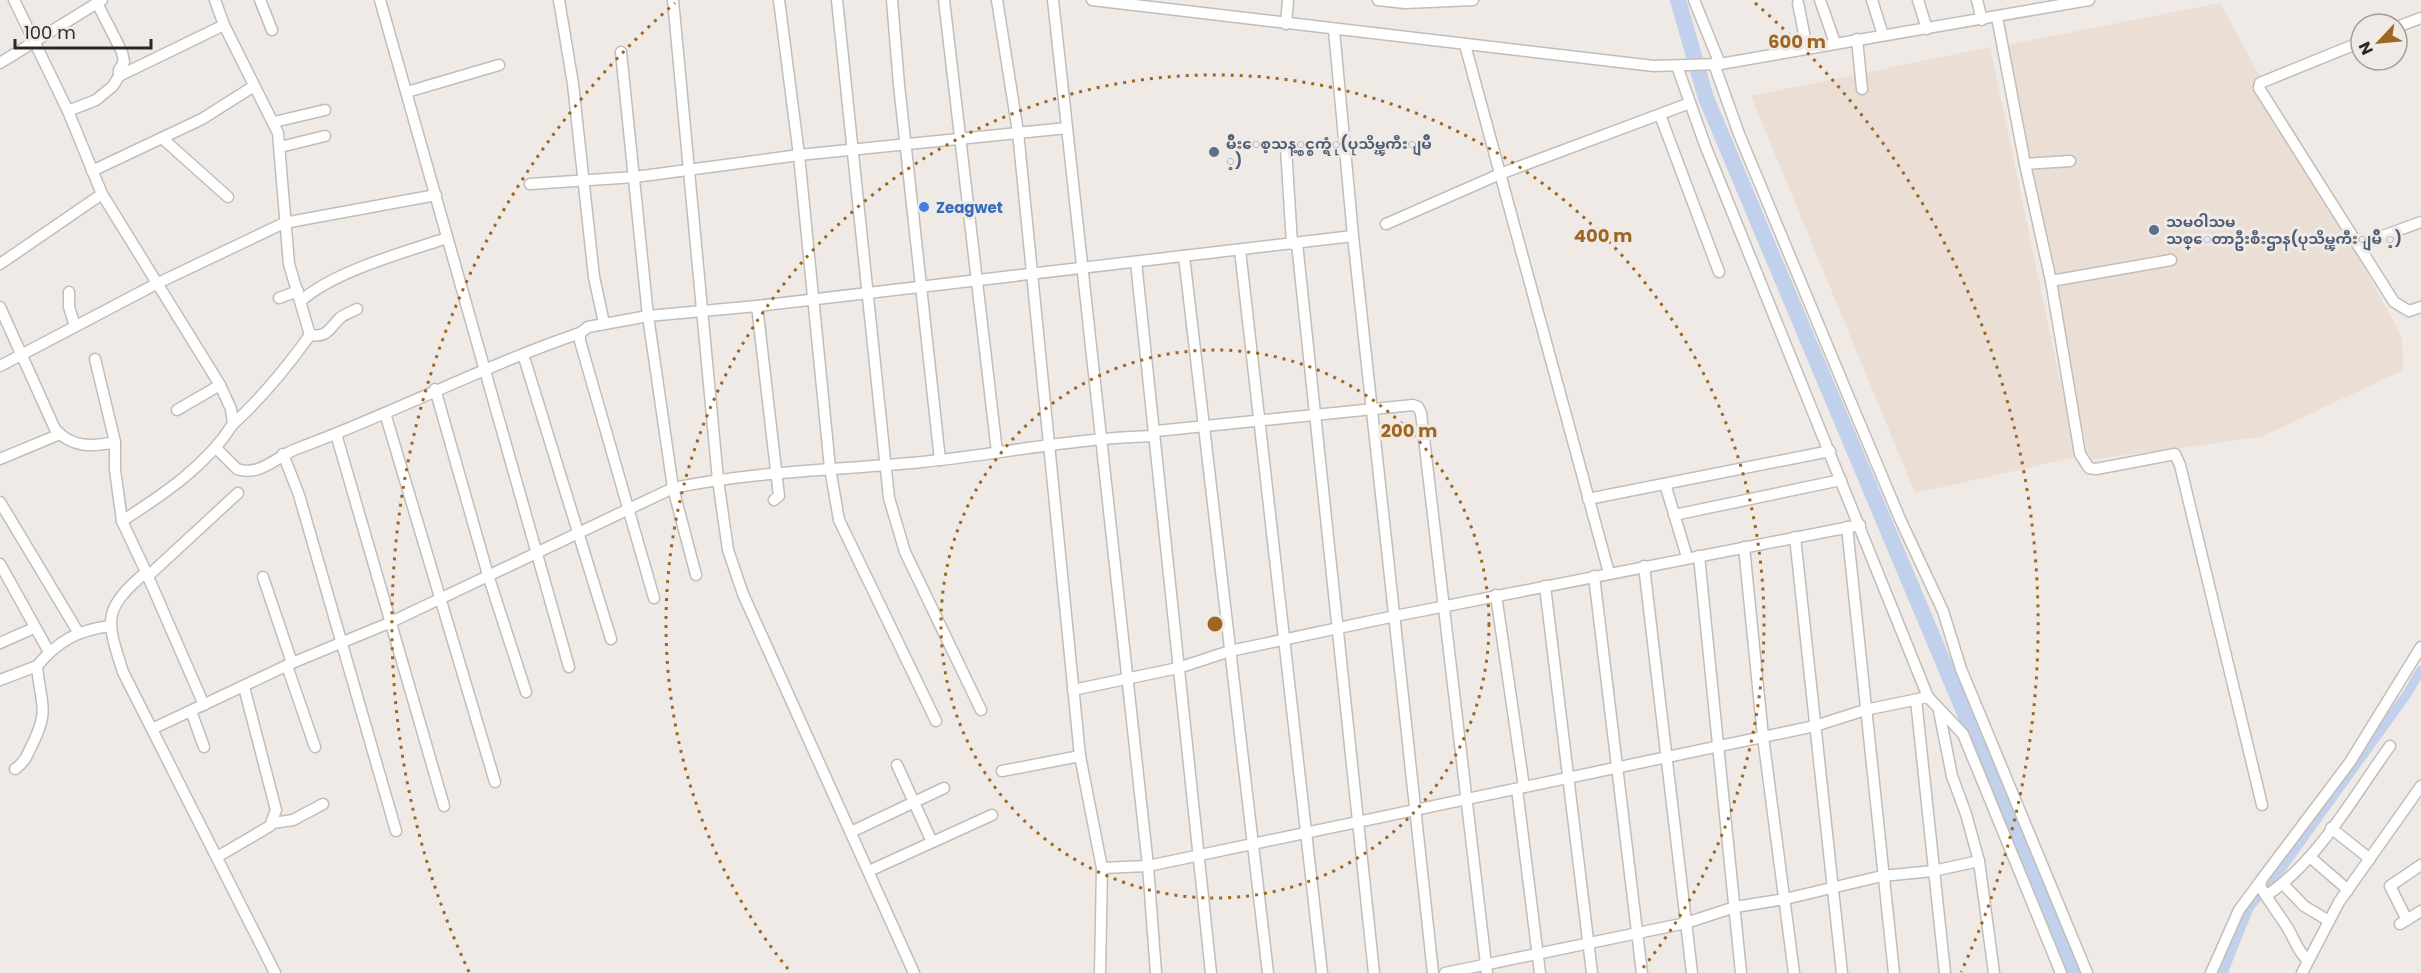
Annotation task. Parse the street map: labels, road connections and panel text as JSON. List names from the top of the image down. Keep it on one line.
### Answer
{"places":["မ်ိဳးေစ့သန့္စင္စက္ရံု(ပုသိမ္ၾကီးျမိဳ ့)","Zeagwet","သမဝါသမ သစ္ေတာဦးစီးဌာန(ပုသိမ္ၾကီးျမိဳ ့)"],"scale_bar":"100 m","north":"bottom left","rings":["600 m","400 m","200 m"]}
